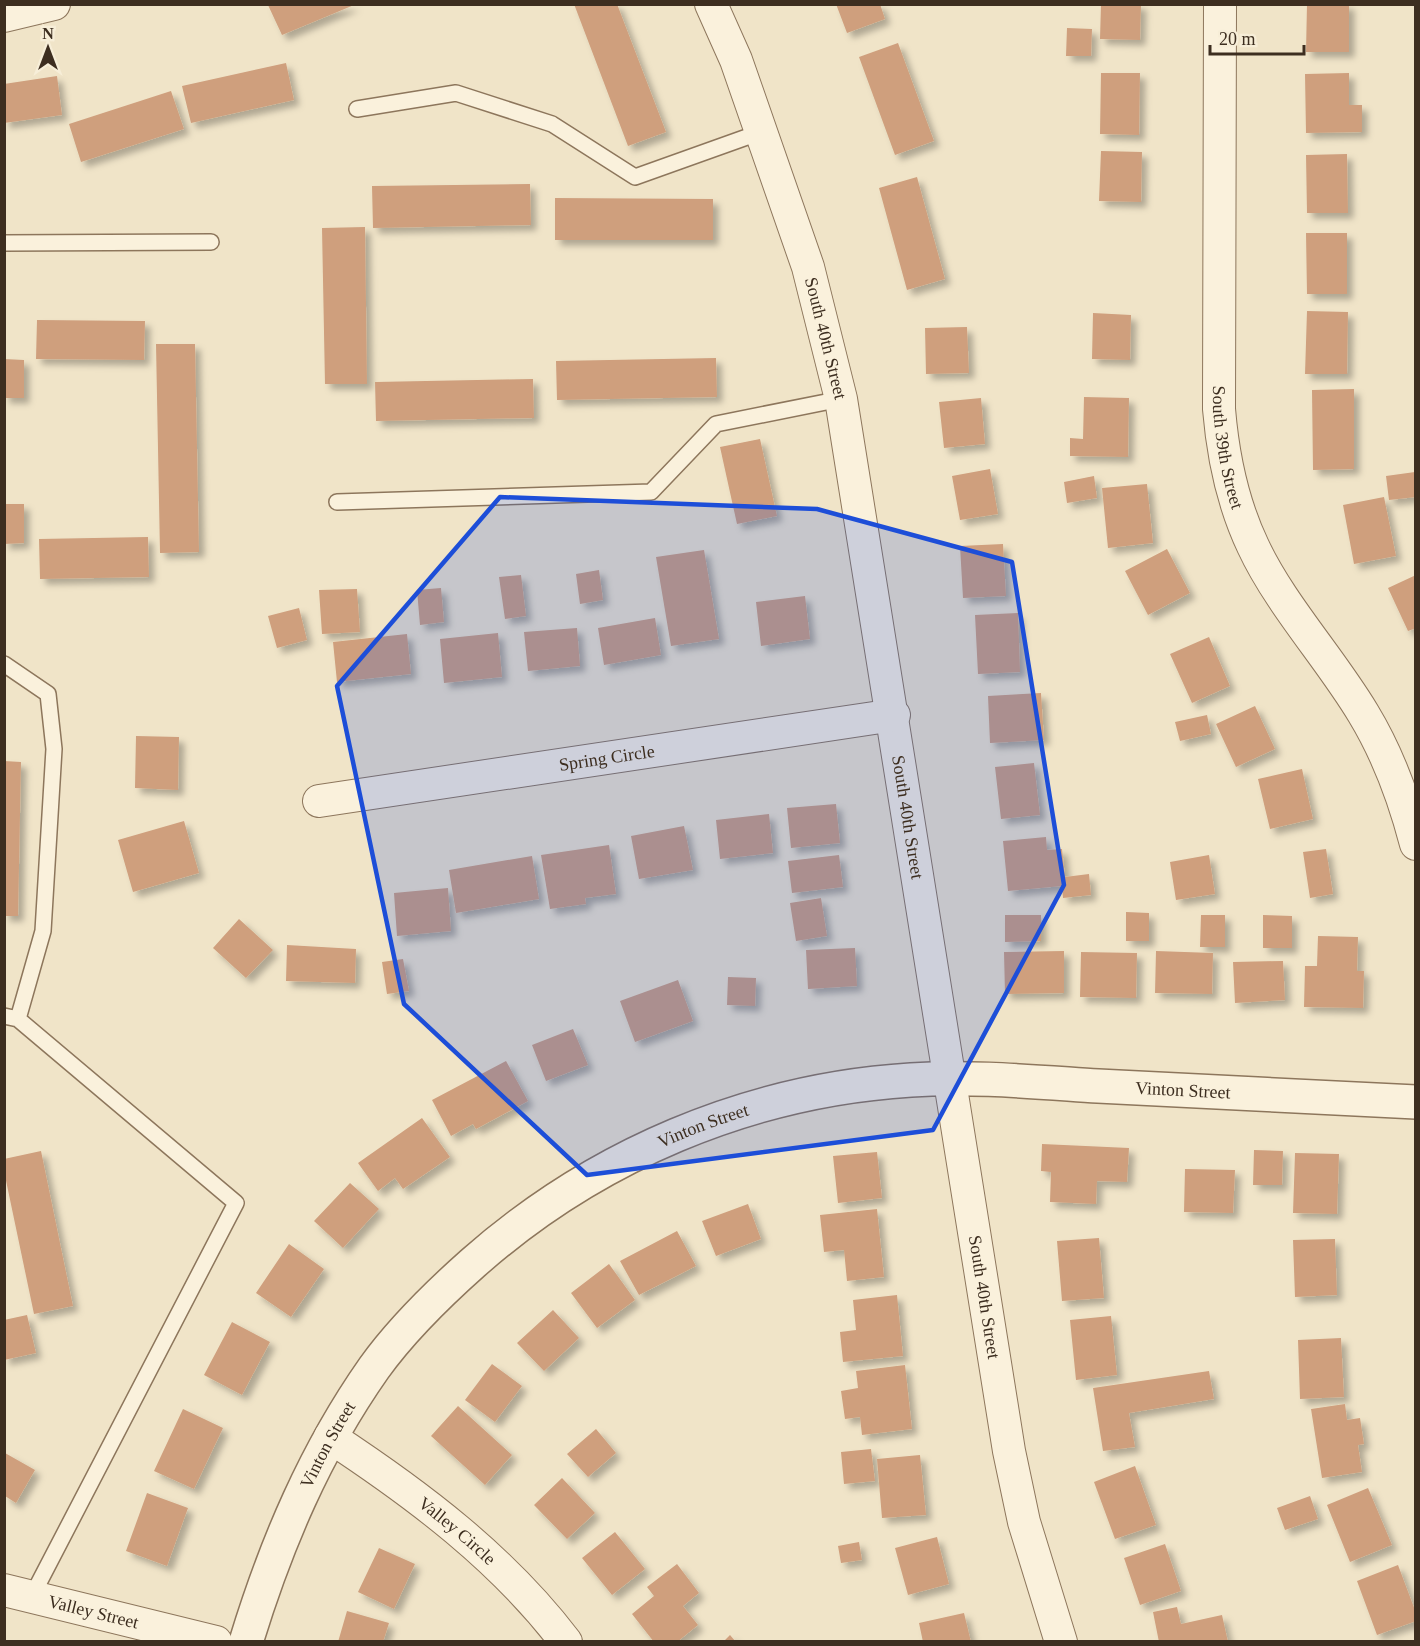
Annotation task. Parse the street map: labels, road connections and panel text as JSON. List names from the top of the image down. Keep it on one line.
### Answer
{"streets":{"street":["South 40th Street","South 39th Street","Spring Circle","Vinton Street","Valley Circle","Valley Street"]},"crossings":[["South 40th Street","Spring Circle"],["South 40th Street","Vinton Street"],["Vinton Street","Valley Circle"]],"scale_bar":"20 m","north":"top"}
